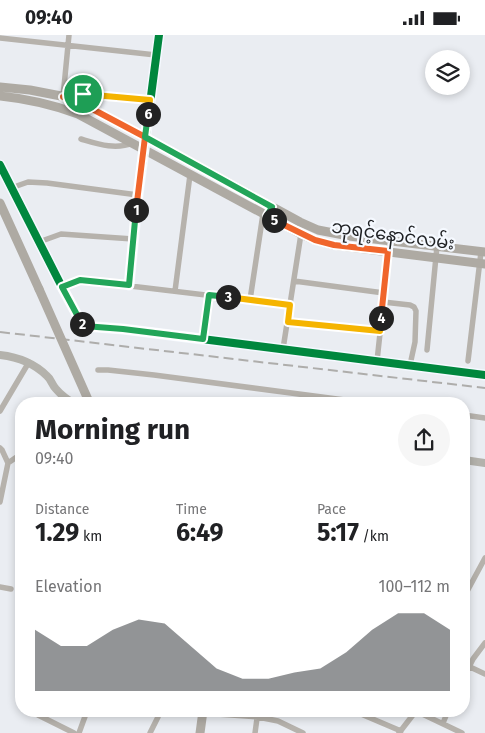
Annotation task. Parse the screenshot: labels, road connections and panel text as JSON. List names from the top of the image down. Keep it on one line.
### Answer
{"streets":{"main road":["ဘုရင့်နောင်လမ်း"]},"page":{"status":"09:40","pins":["6","1","5","3","4","2"],"heading":["Morning run","09:40"],"stats":[["Distance","1.29 km"],["Time","6:49"],["Pace","5:17 /km"]],"chart":["Elevation","100–112 m"]}}
